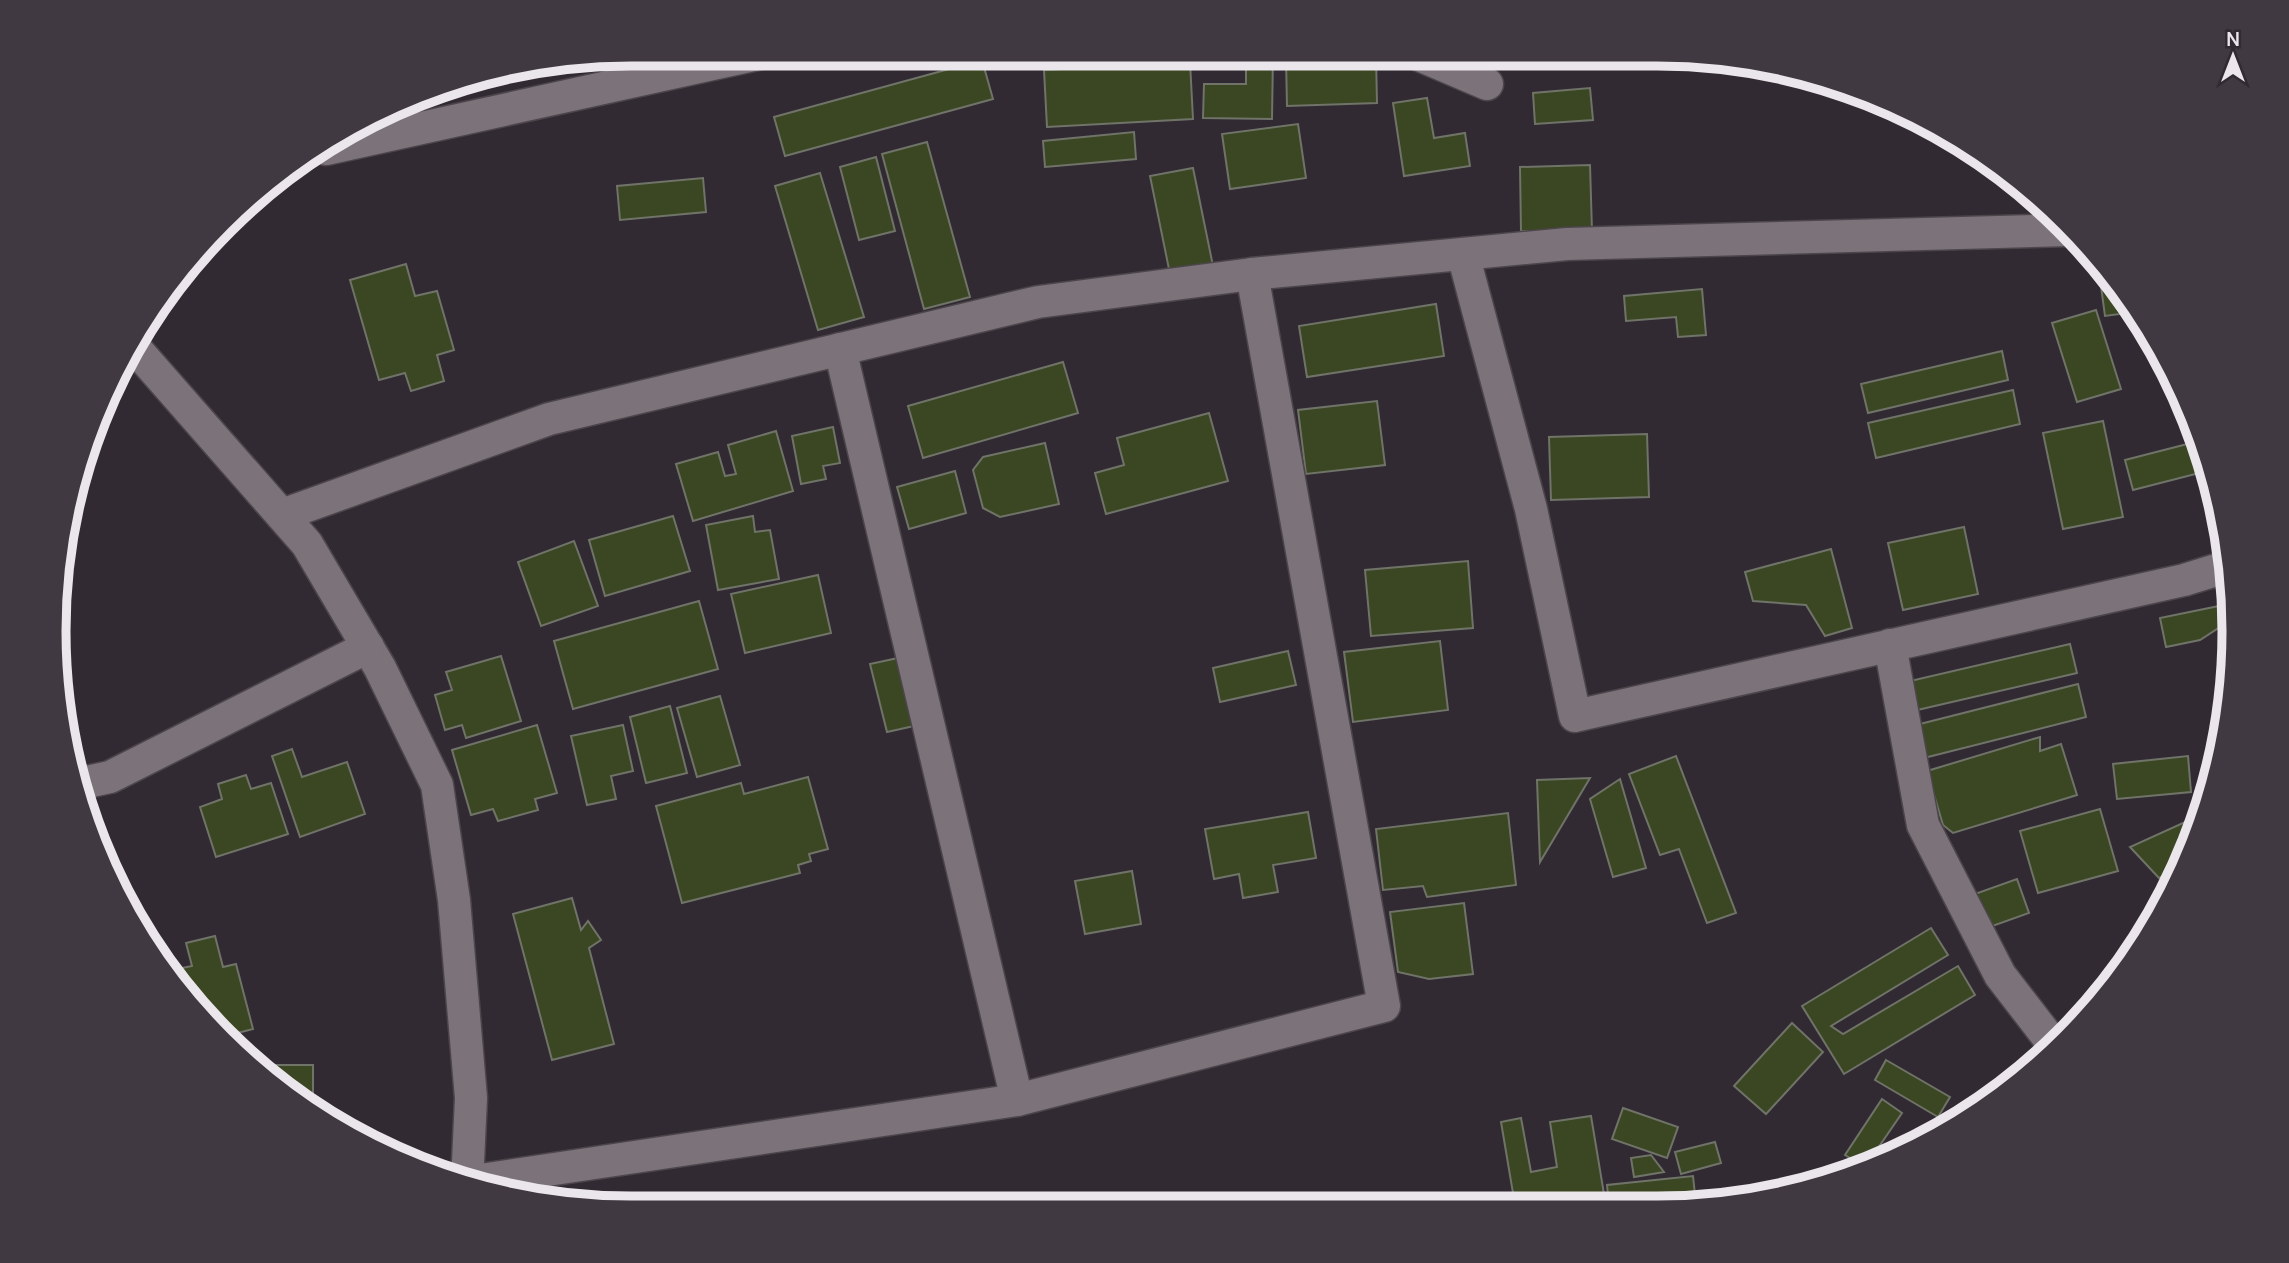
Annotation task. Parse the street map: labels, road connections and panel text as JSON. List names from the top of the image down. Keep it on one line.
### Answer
{"north":"top"}
